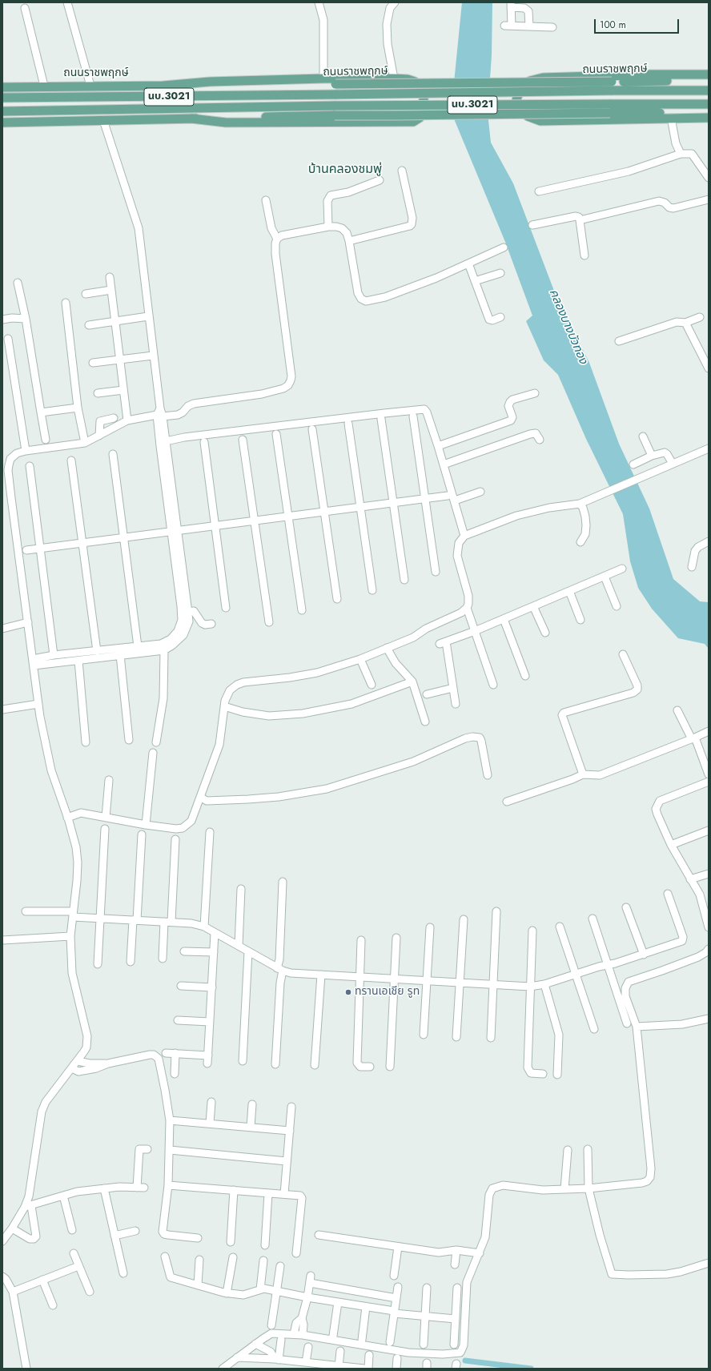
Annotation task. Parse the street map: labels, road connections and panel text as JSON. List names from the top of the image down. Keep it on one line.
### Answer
{"streets":{"main road":["ถนนราชพฤกษ์","นบ.3021"]},"districts":["บ้านคลองชมพู่"],"water":["คลองบางบัวทอง"],"places":["ทรานเอเชีย รูท"],"scale_bar":"100 m"}
